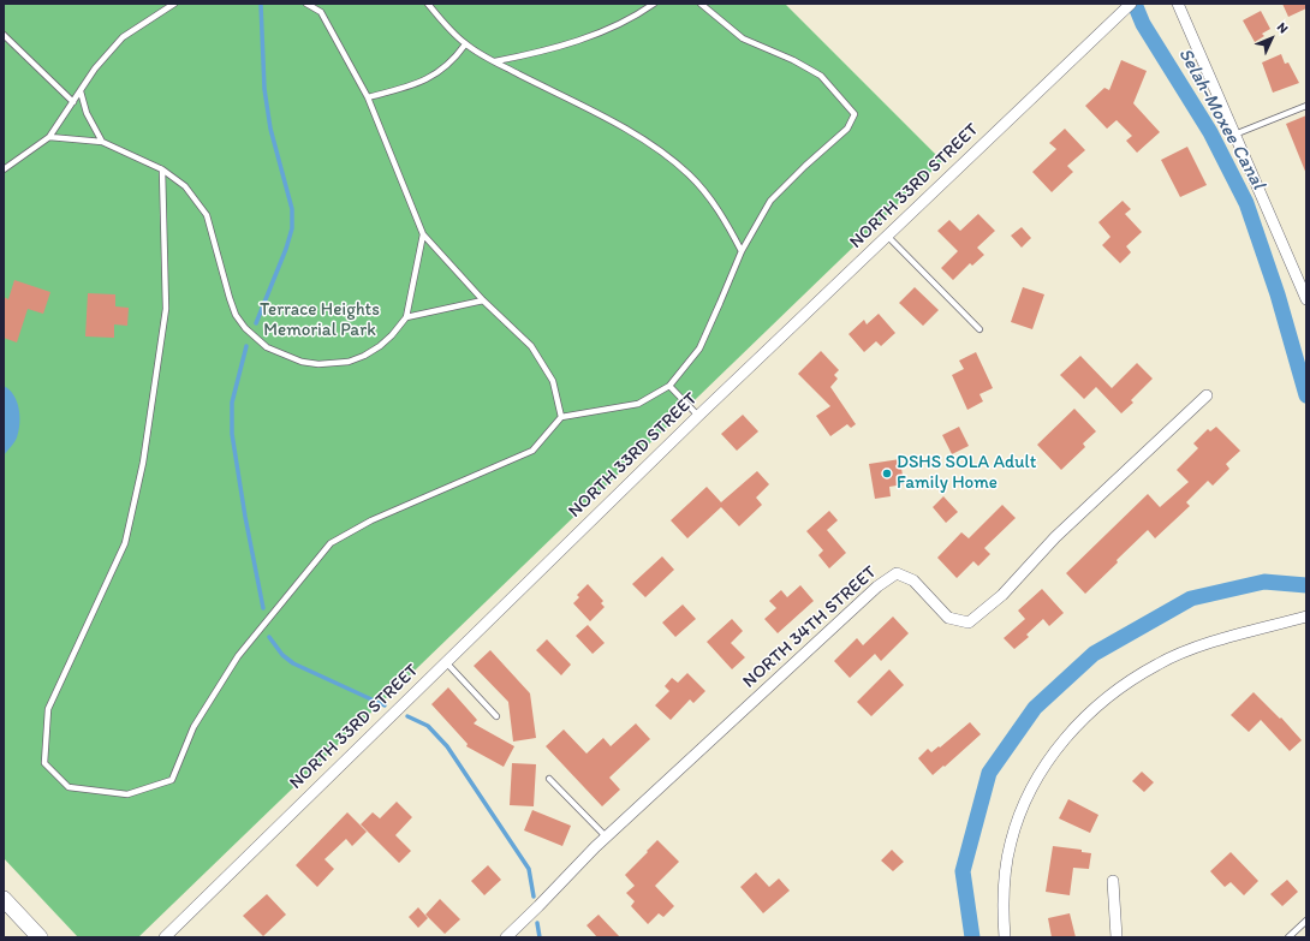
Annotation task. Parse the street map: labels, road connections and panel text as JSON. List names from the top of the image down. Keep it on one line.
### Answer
{"streets":{"street":["NORTH 33RD STREET","NORTH 34TH STREET"]},"water":["Selah-Moxee Canal"],"parks":["Terrace Heights Memorial Park"],"places":["DSHS SOLA Adult Family Home"],"north":"top right"}
